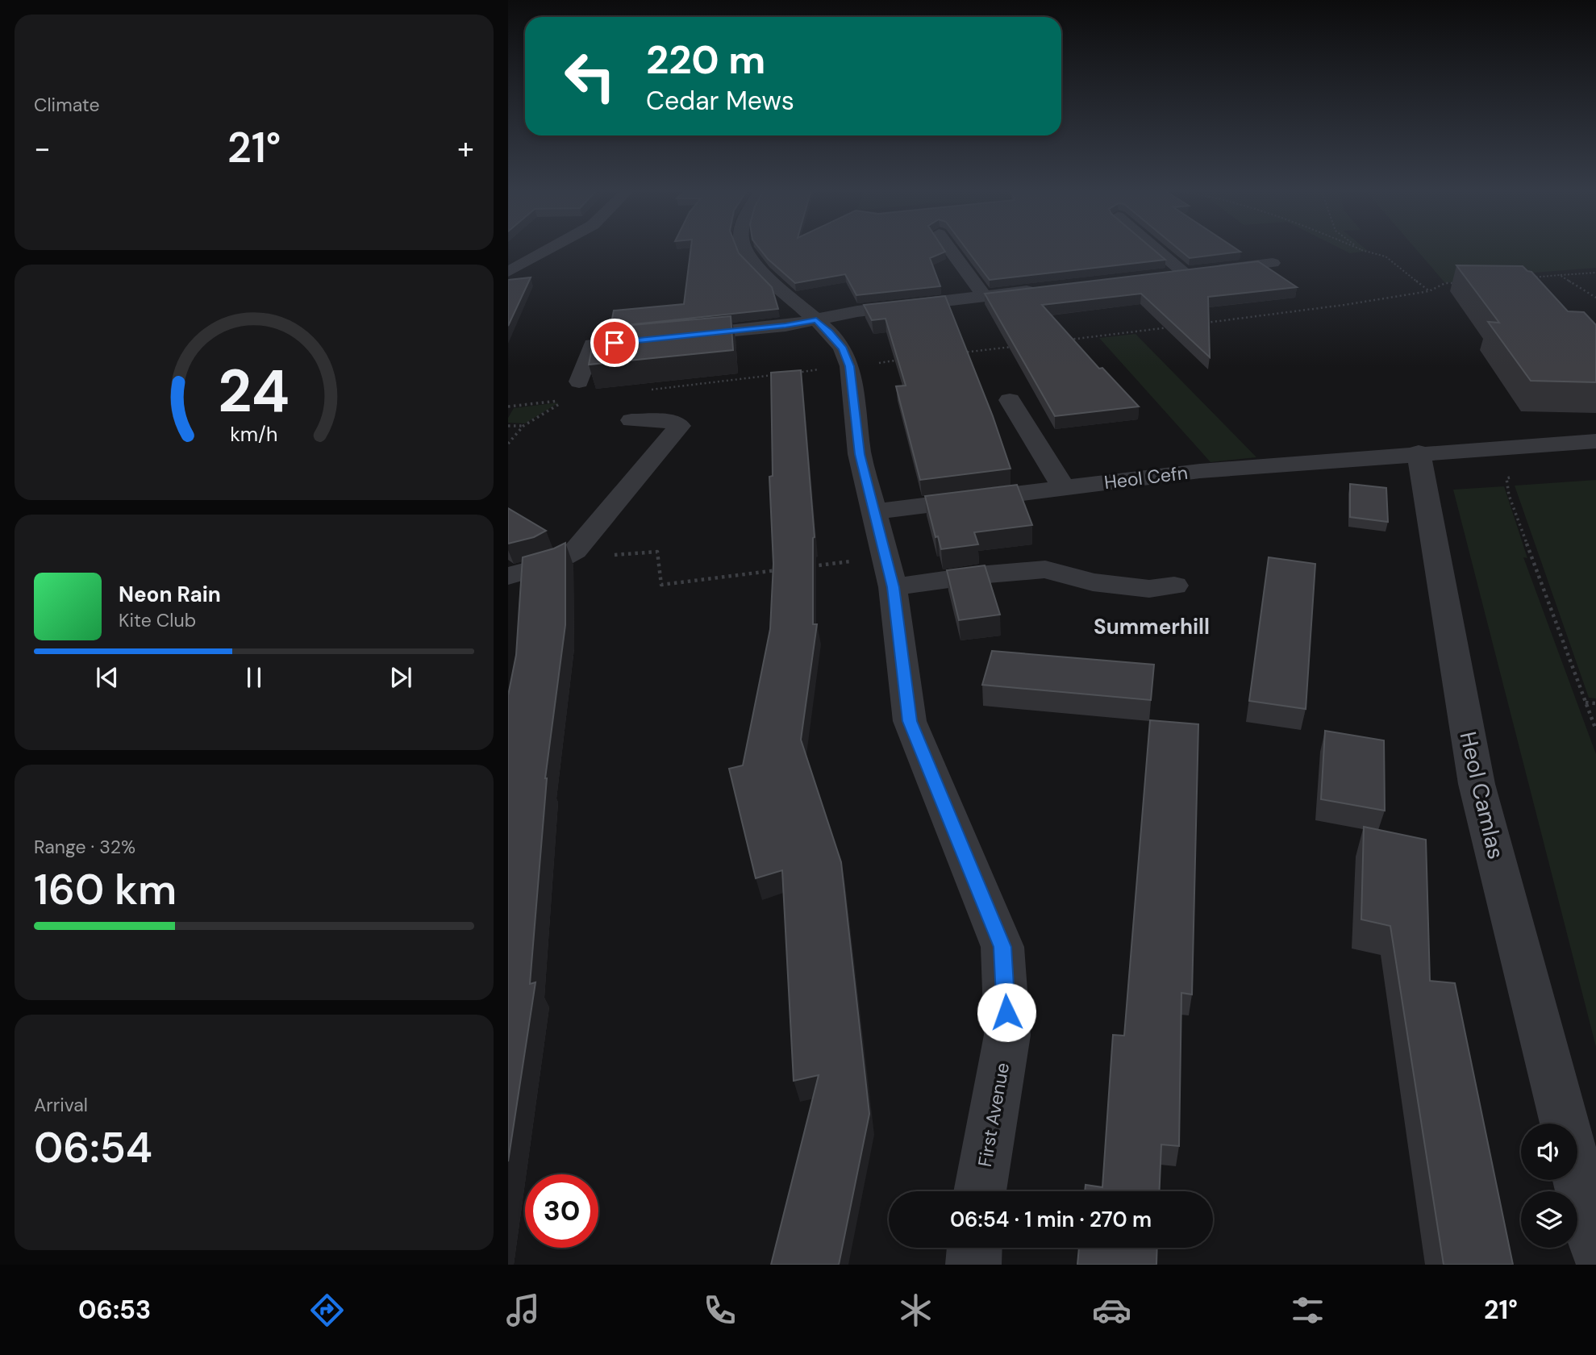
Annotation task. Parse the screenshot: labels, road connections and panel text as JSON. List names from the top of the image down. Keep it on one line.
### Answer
{"streets":{"street":["Heol Cefn","Heol Camlas","First Avenue"]},"crossings":[["Heol Cefn","Heol Camlas"],["Heol Cefn","First Avenue"]],"districts":["Summerhill"],"page":{"tile":["Climate",["Range · 32%","160 km"],["Arrival","06:54"]],"turn":["220 m","Cedar Mews"],"heat":["−","21°","+"],"song":["Neon Rain","Kite Club"],"limit":"30","trip":"06:54 · 1 min · 270 m","tabs":["06:53","21°"],"gauge":["24","km/h"]}}
